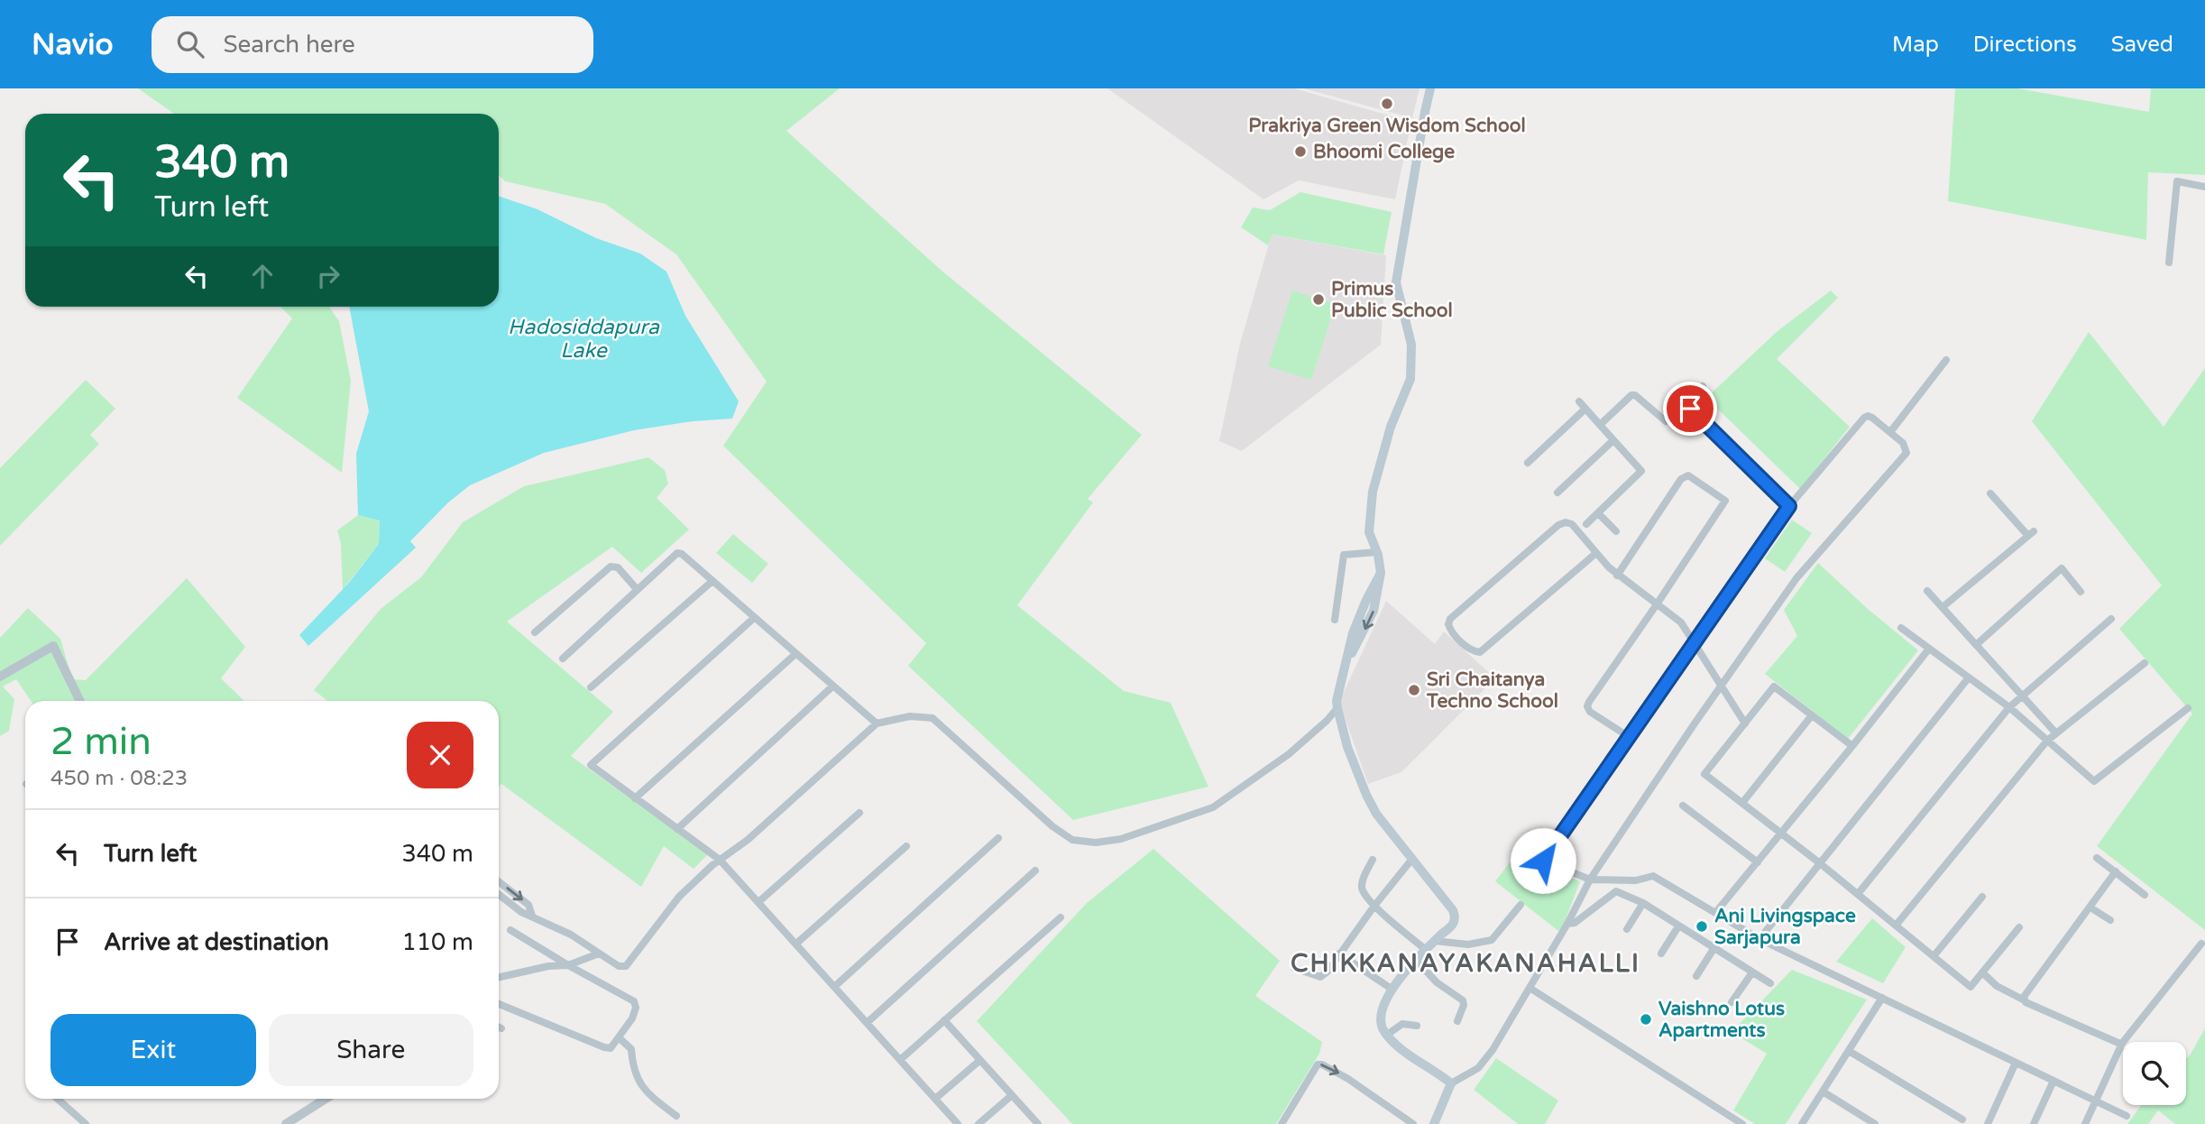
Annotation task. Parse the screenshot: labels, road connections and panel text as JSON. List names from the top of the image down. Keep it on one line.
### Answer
{"districts":["CHIKKANAYAKANAHALLI"],"water":["Hadosiddapura Lake"],"places":["Prakriya Green Wisdom School","Bhoomi College","Primus Public School","Sri Chaitanya Techno School","Ani Livingspace Sarjapura","Vaishno Lotus Apartments"],"page":{"header":"Navio","search":"Search here","nav":["Map","Directions","Saved"],"turn":["340 m","Turn left"],"heading":["2 min","450 m · 08:23"],"list":[{"name":"Turn left","value":"340 m"},{"name":"Arrive at destination","value":"110 m"}],"buttons":["Exit","Share"]}}
